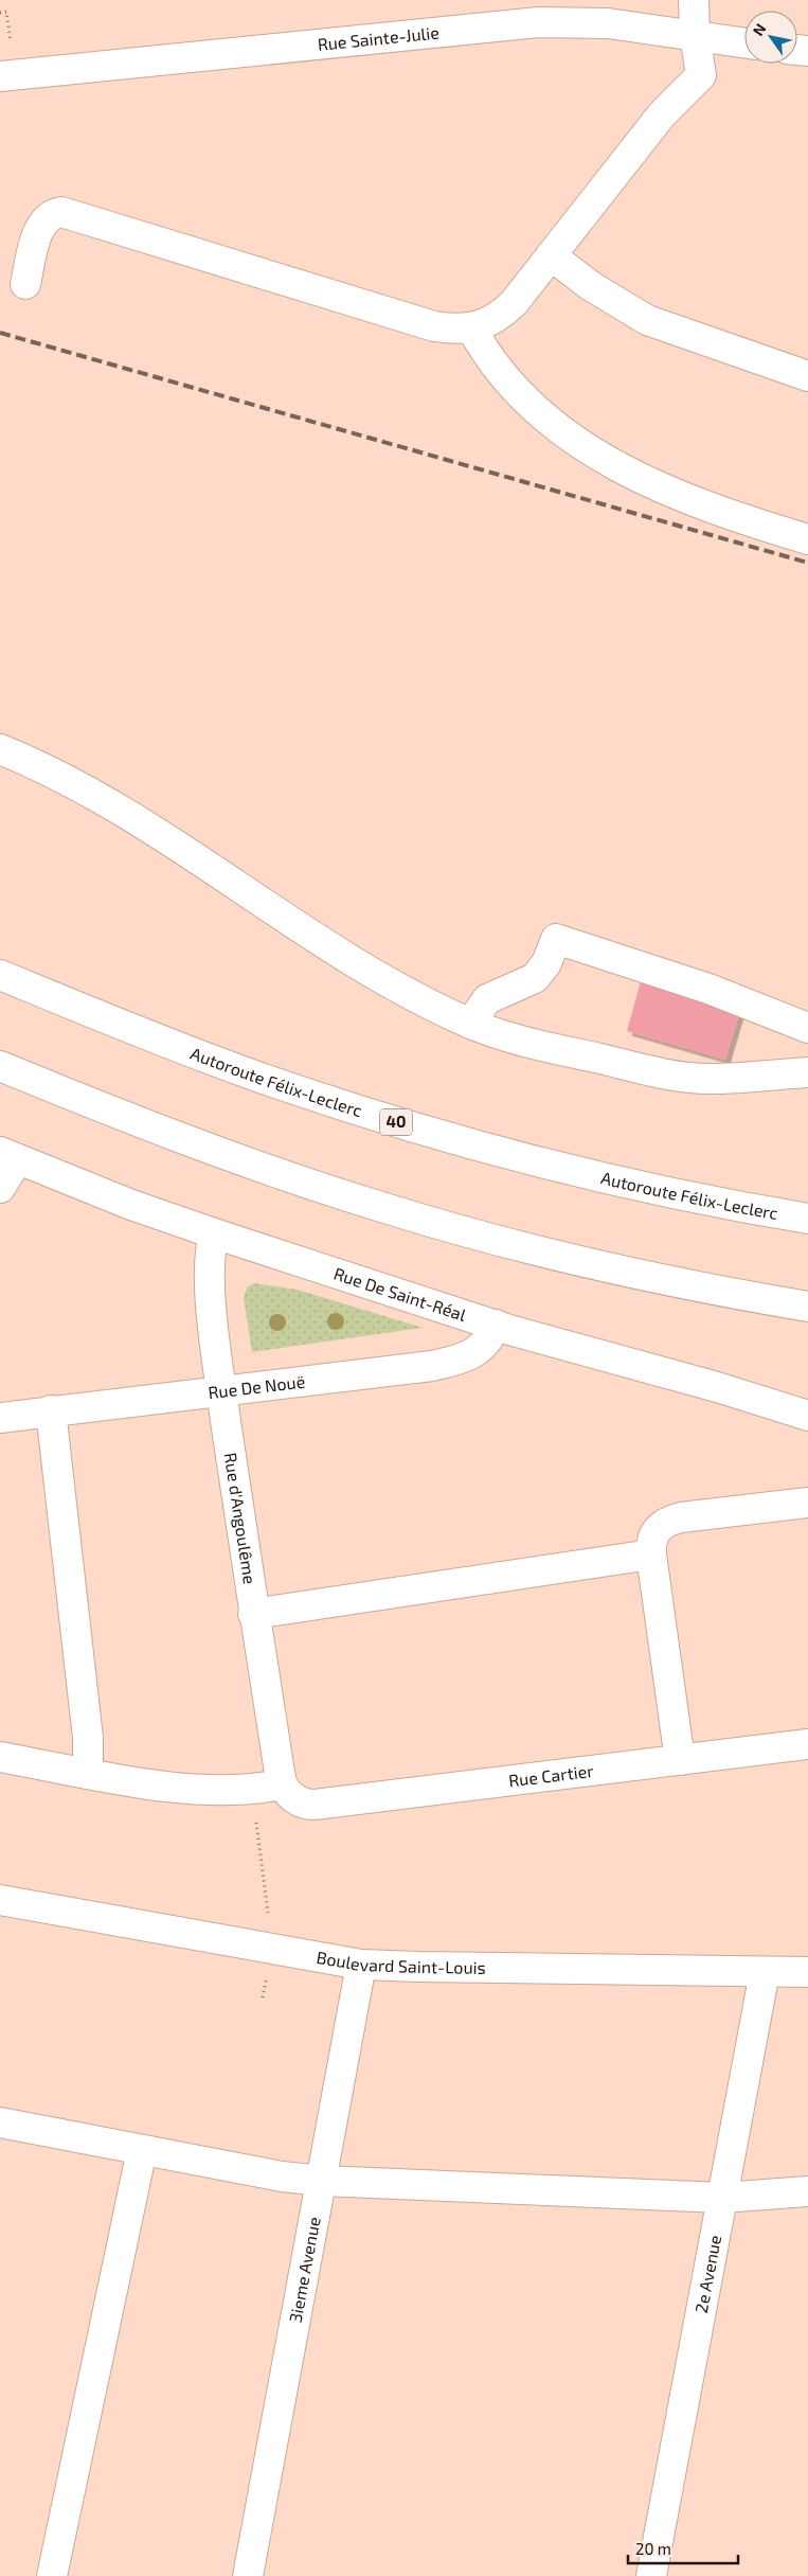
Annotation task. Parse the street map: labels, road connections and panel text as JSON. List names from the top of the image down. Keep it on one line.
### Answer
{"streets":{"main road":["Rue Sainte-Julie","Autoroute Félix-Leclerc","40","Rue De Saint-Réal","Rue De Nouë","Rue d'Angoulême","Rue Cartier","Boulevard Saint-Louis","3ieme Avenue","2e Avenue"]},"crossings":[["Rue De Saint-Réal","Rue De Nouë"],["Rue De Saint-Réal","Rue d'Angoulême"],["Rue De Nouë","Rue d'Angoulême"],["Rue d'Angoulême","Rue Cartier"],["Boulevard Saint-Louis","3ieme Avenue"],["Boulevard Saint-Louis","2e Avenue"]],"scale_bar":"20 m","north":"top left"}
